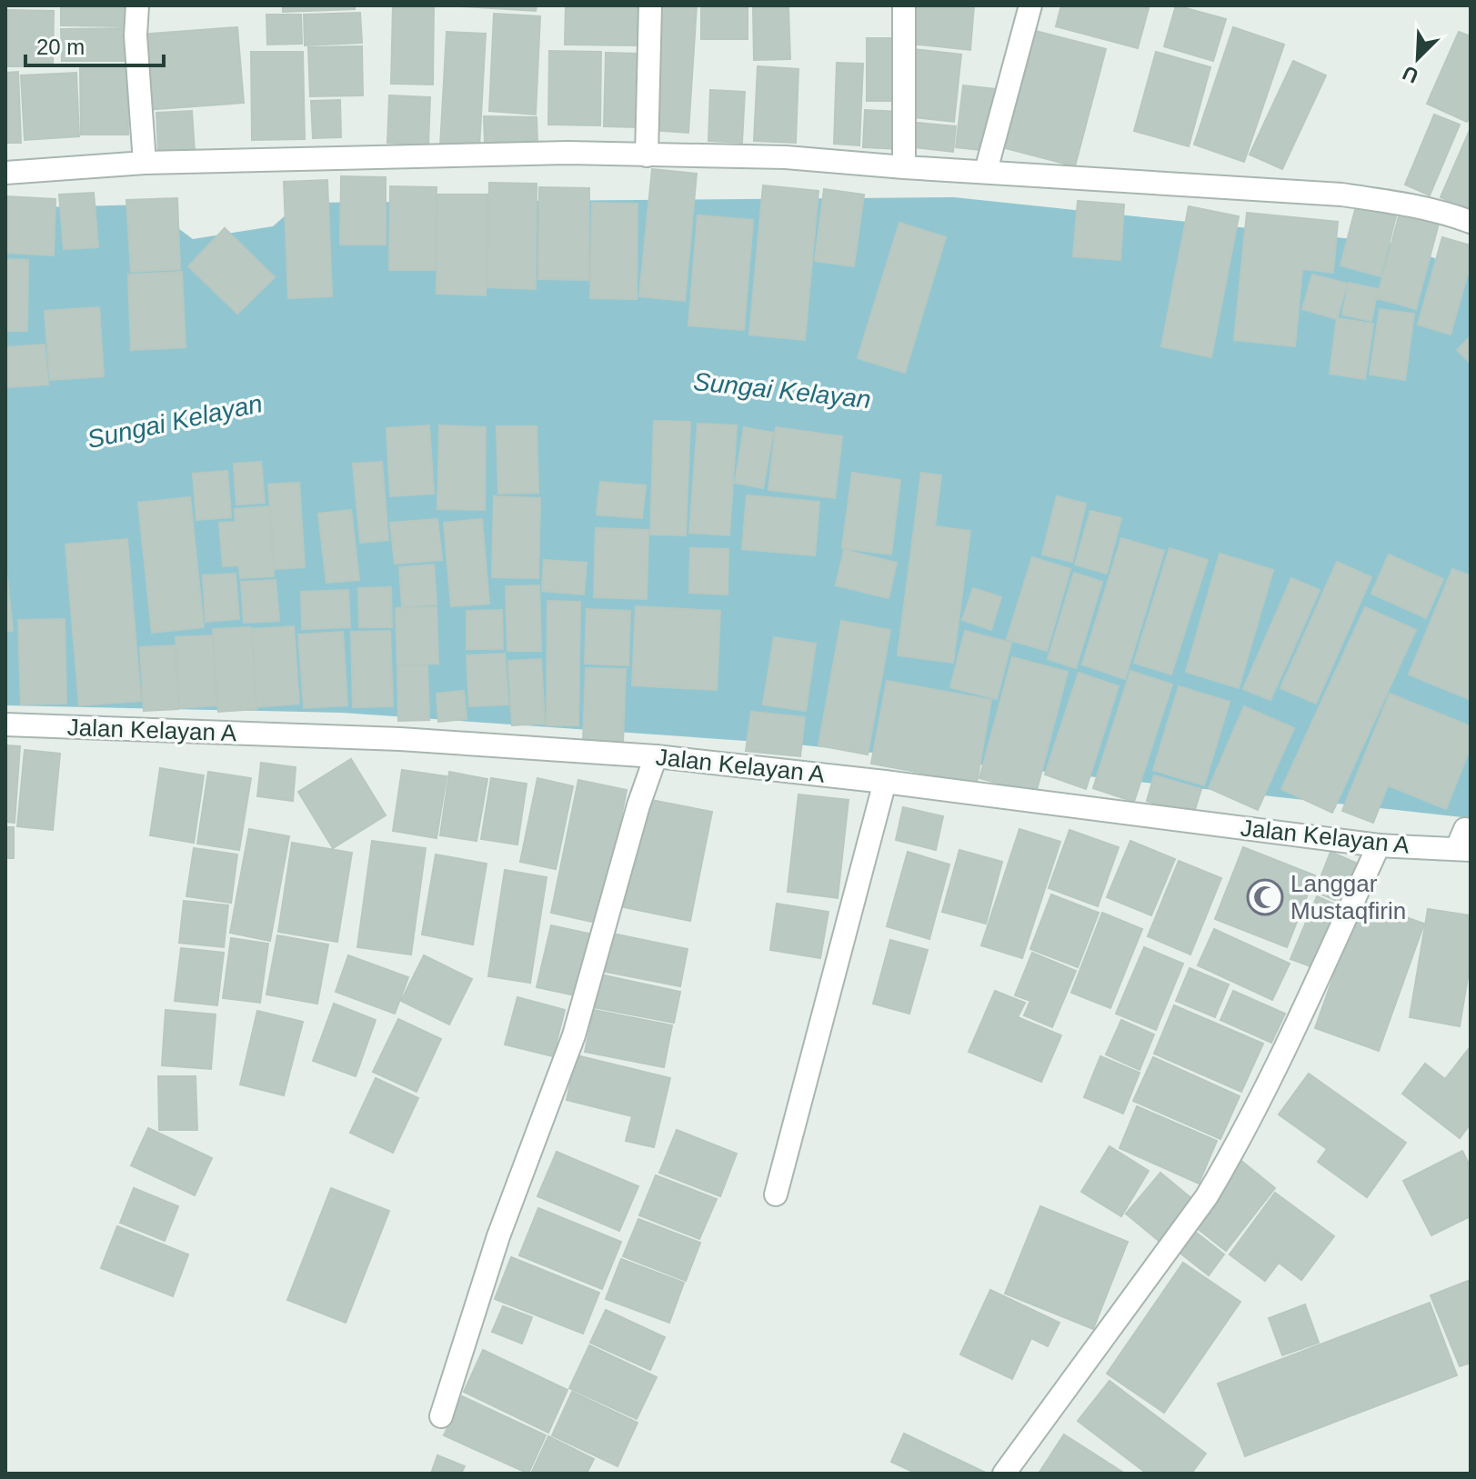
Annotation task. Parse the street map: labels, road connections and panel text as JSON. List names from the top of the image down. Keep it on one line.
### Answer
{"streets":{"street":["Jalan Kelayan A"]},"water":["Sungai Kelayan"],"places":{"mosque":["Langgar Mustaqfirin"]},"scale_bar":"20 m","north":"bottom left"}
